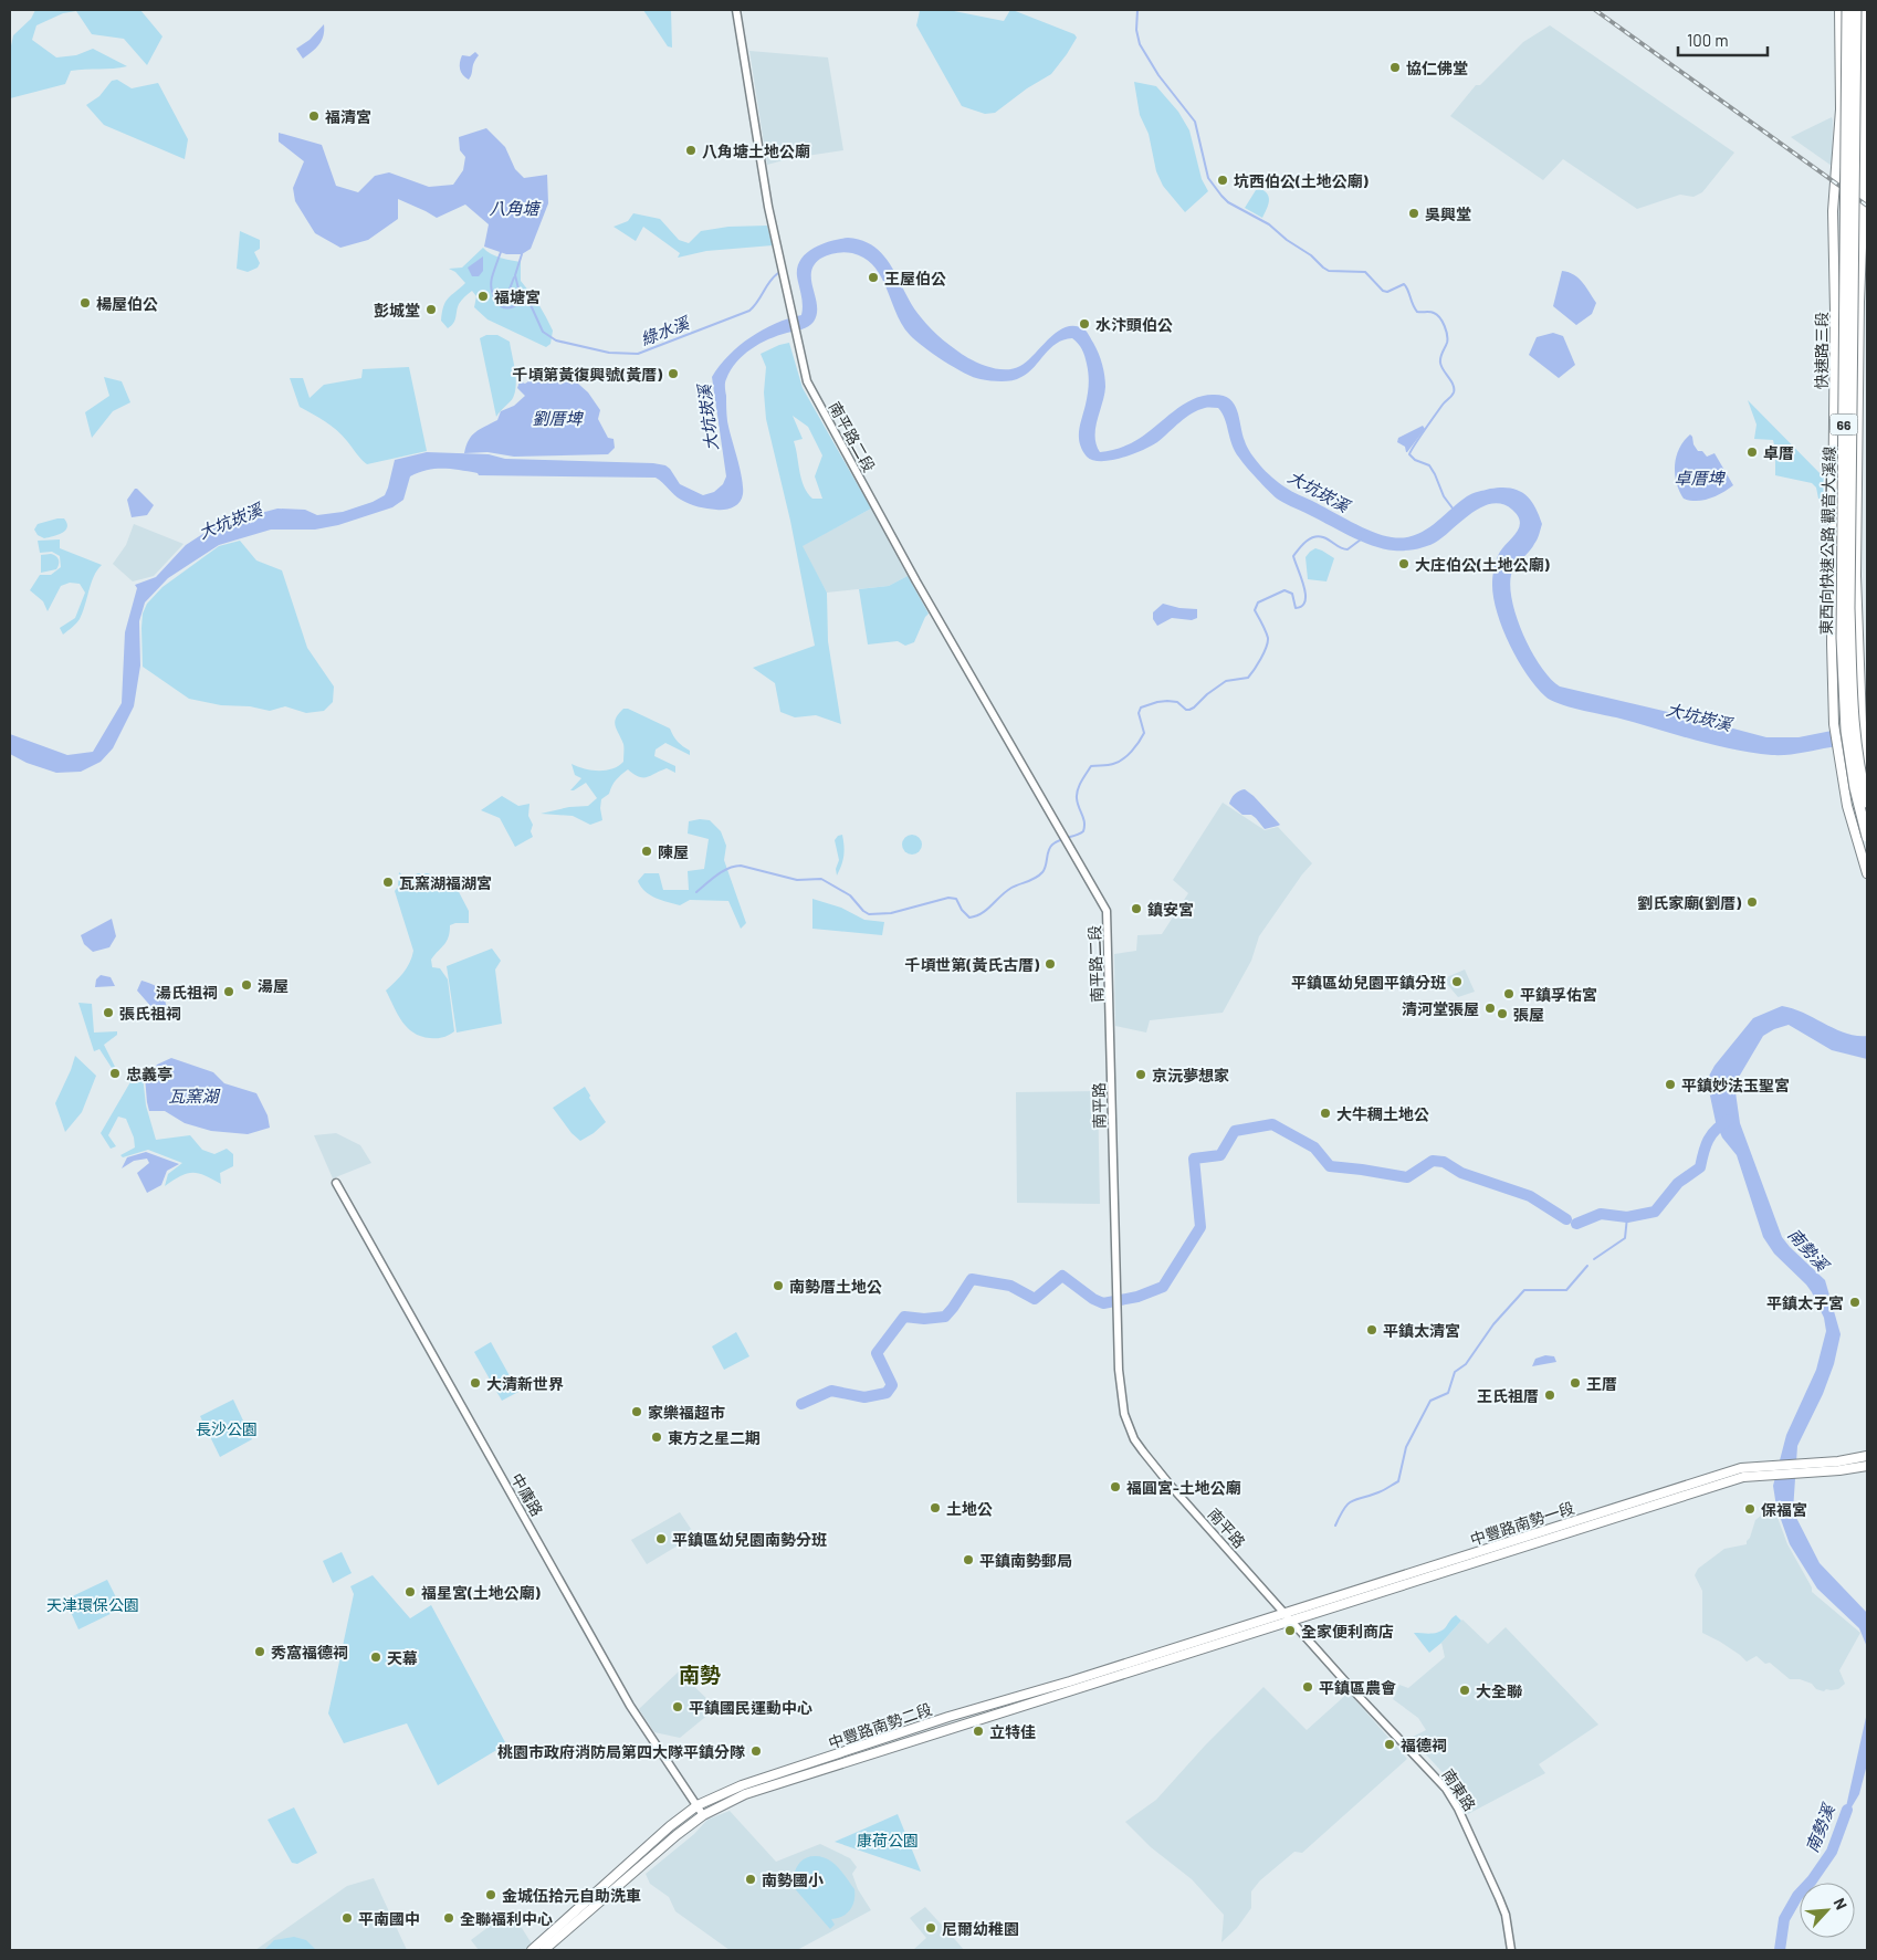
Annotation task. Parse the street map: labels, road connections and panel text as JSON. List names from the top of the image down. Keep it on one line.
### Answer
{"streets":{"highway":["66","東西向快速公路 觀音大溪線"],"main road":["快速路三段","中豐路南勢一段","中豐路南勢二段"],"street":["南平路二段","南平路","中庸路","南東路"]},"crossings":[["南平路二段","南平路"],["南平路","中豐路南勢一段"],["南平路","中豐路南勢二段"],["南平路","南東路"],["中庸路","中豐路南勢二段"],["中豐路南勢一段","中豐路南勢二段"],["中豐路南勢一段","南東路"],["中豐路南勢二段","南東路"]],"districts":["南勢"],"water":["八角塘","綠水溪","劉厝埤","大坑崁溪","卓厝埤","瓦窯湖","南勢溪"],"parks":["長沙公園","天津環保公園","康荷公園"],"places":["協仁佛堂","福清宮","八角塘土地公廟","坑西伯公(土地公廟)","吳興堂","王屋伯公","福塘宮","楊屋伯公","彭城堂","水汴頭伯公","千頃第黃復興號(黃厝)","卓厝","大庄伯公(土地公廟)","陳屋","瓦窯湖福湖宮","劉氏家廟(劉厝)","鎮安宮","千頃世第(黃氏古厝)","平鎮區幼兒園平鎮分班","湯屋","湯氏祖祠","平鎮孚佑宮","清河堂張屋","張氏祖祠","張屋","忠義亭","京沅夢想家","平鎮妙法玉聖宮","大牛稠土地公","南勢厝土地公","平鎮太子宮","平鎮太清宮","大清新世界","王厝","王氏祖厝","家樂福超市","東方之星二期","福圓宮-土地公廟","土地公","保福宮","平鎮區幼兒園南勢分班","平鎮南勢郵局","福星宮(土地公廟)","全家便利商店","秀窩福德祠","天幕","平鎮區農會","大全聯","平鎮國民運動中心","立特佳","福德祠","桃園市政府消防局第四大隊平鎮分隊","南勢國小","金城伍拾元自助洗車","平南國中","全聯福利中心","尼爾幼稚園"],"scale_bar":"100 m","north":"top right"}
